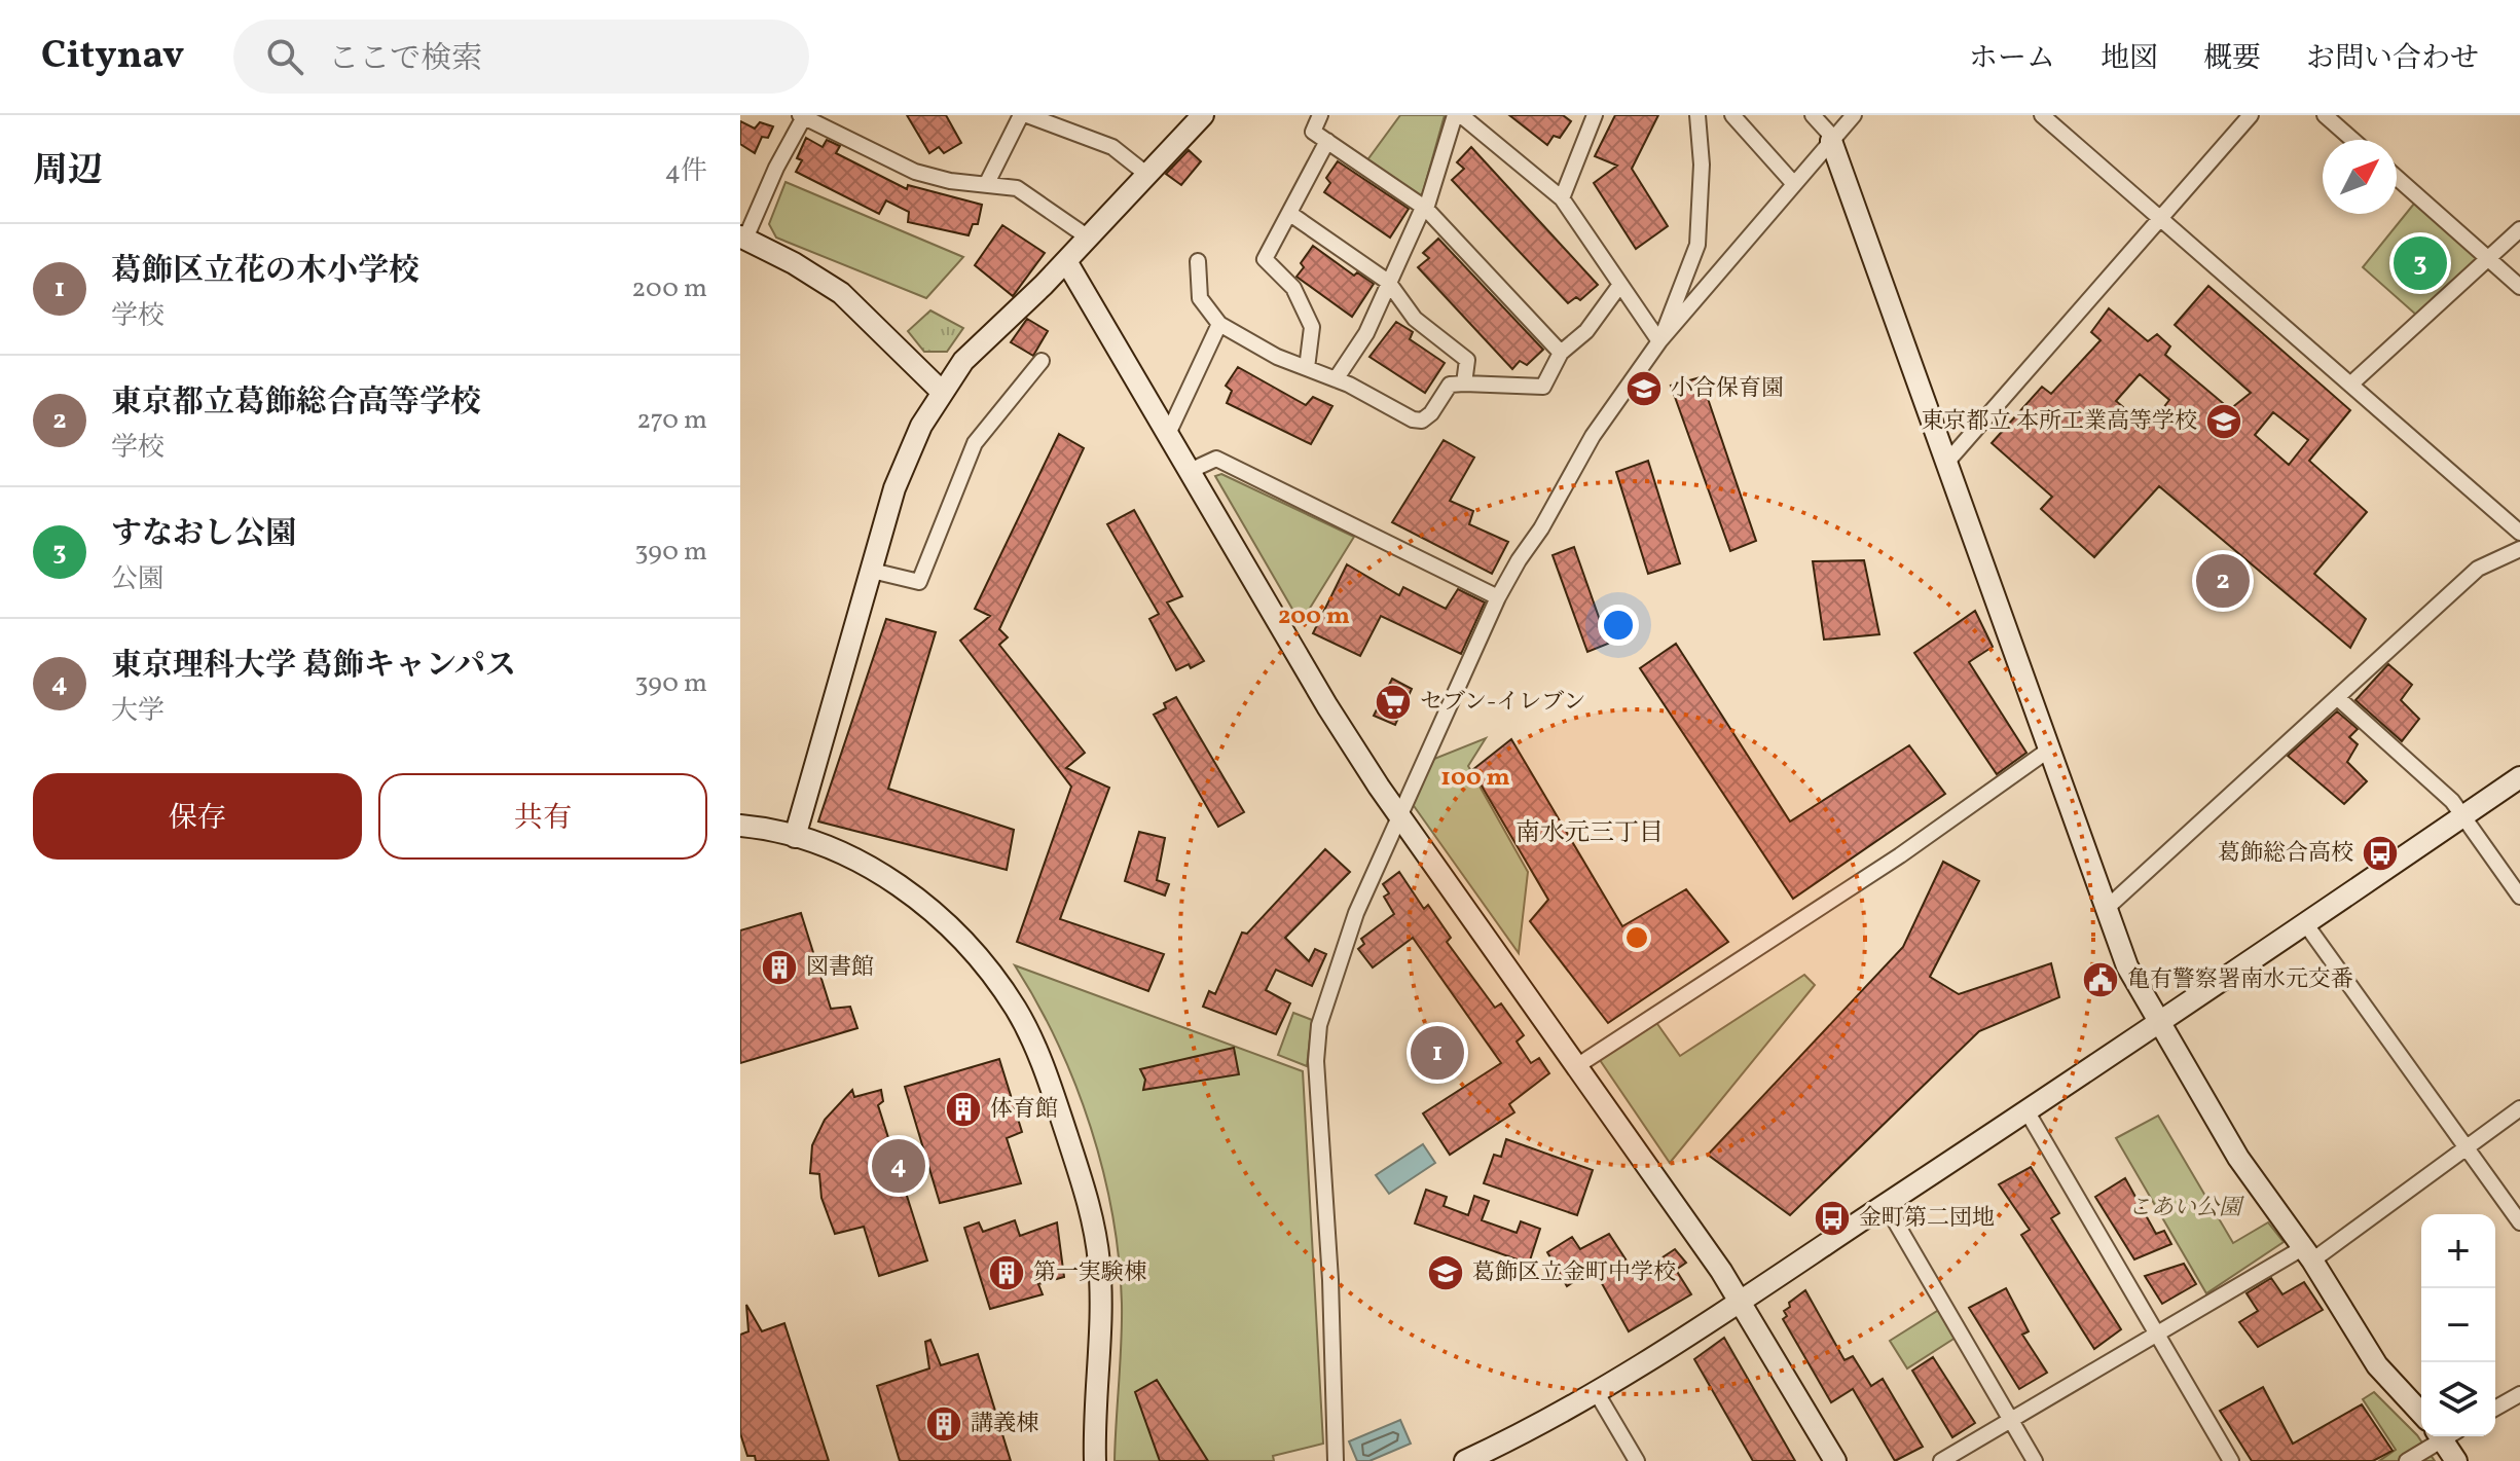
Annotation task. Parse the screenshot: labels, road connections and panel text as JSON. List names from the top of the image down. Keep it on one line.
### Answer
{"districts":["南水元三丁目"],"parks":["こあい公園"],"places":{"school or university":["小合保育園","東京都立 本所工業高等学校","葛飾区立金町中学校"],"supermarket":["セブン-イレブン"],"bus stop":["葛飾総合高校","金町第二団地"],"building":["図書館","体育館","第一実験棟","講義棟"],"public building":["亀有警察署南水元交番"]},"north":"top right","page":{"header":"Citynav","search":"ここで検索","nav":["ホーム","地図","概要","お問い合わせ"],"heading":["周辺","4件"],"list":[{"mark":"1","name":"葛飾区立花の木小学校","note":"学校","value":"200 m"},{"mark":"2","name":"東京都立葛飾総合高等学校","note":"学校","value":"270 m"},{"mark":"3","name":"すなおし公園","note":"公園","value":"390 m"},{"mark":"4","name":"東京理科大学 葛飾キャンパス","note":"大学","value":"390 m"}],"pins":["3","2","1","4"],"buttons":["保存","共有"],"map_buttons":["+","−"]},"rings":["200 m","100 m"]}
